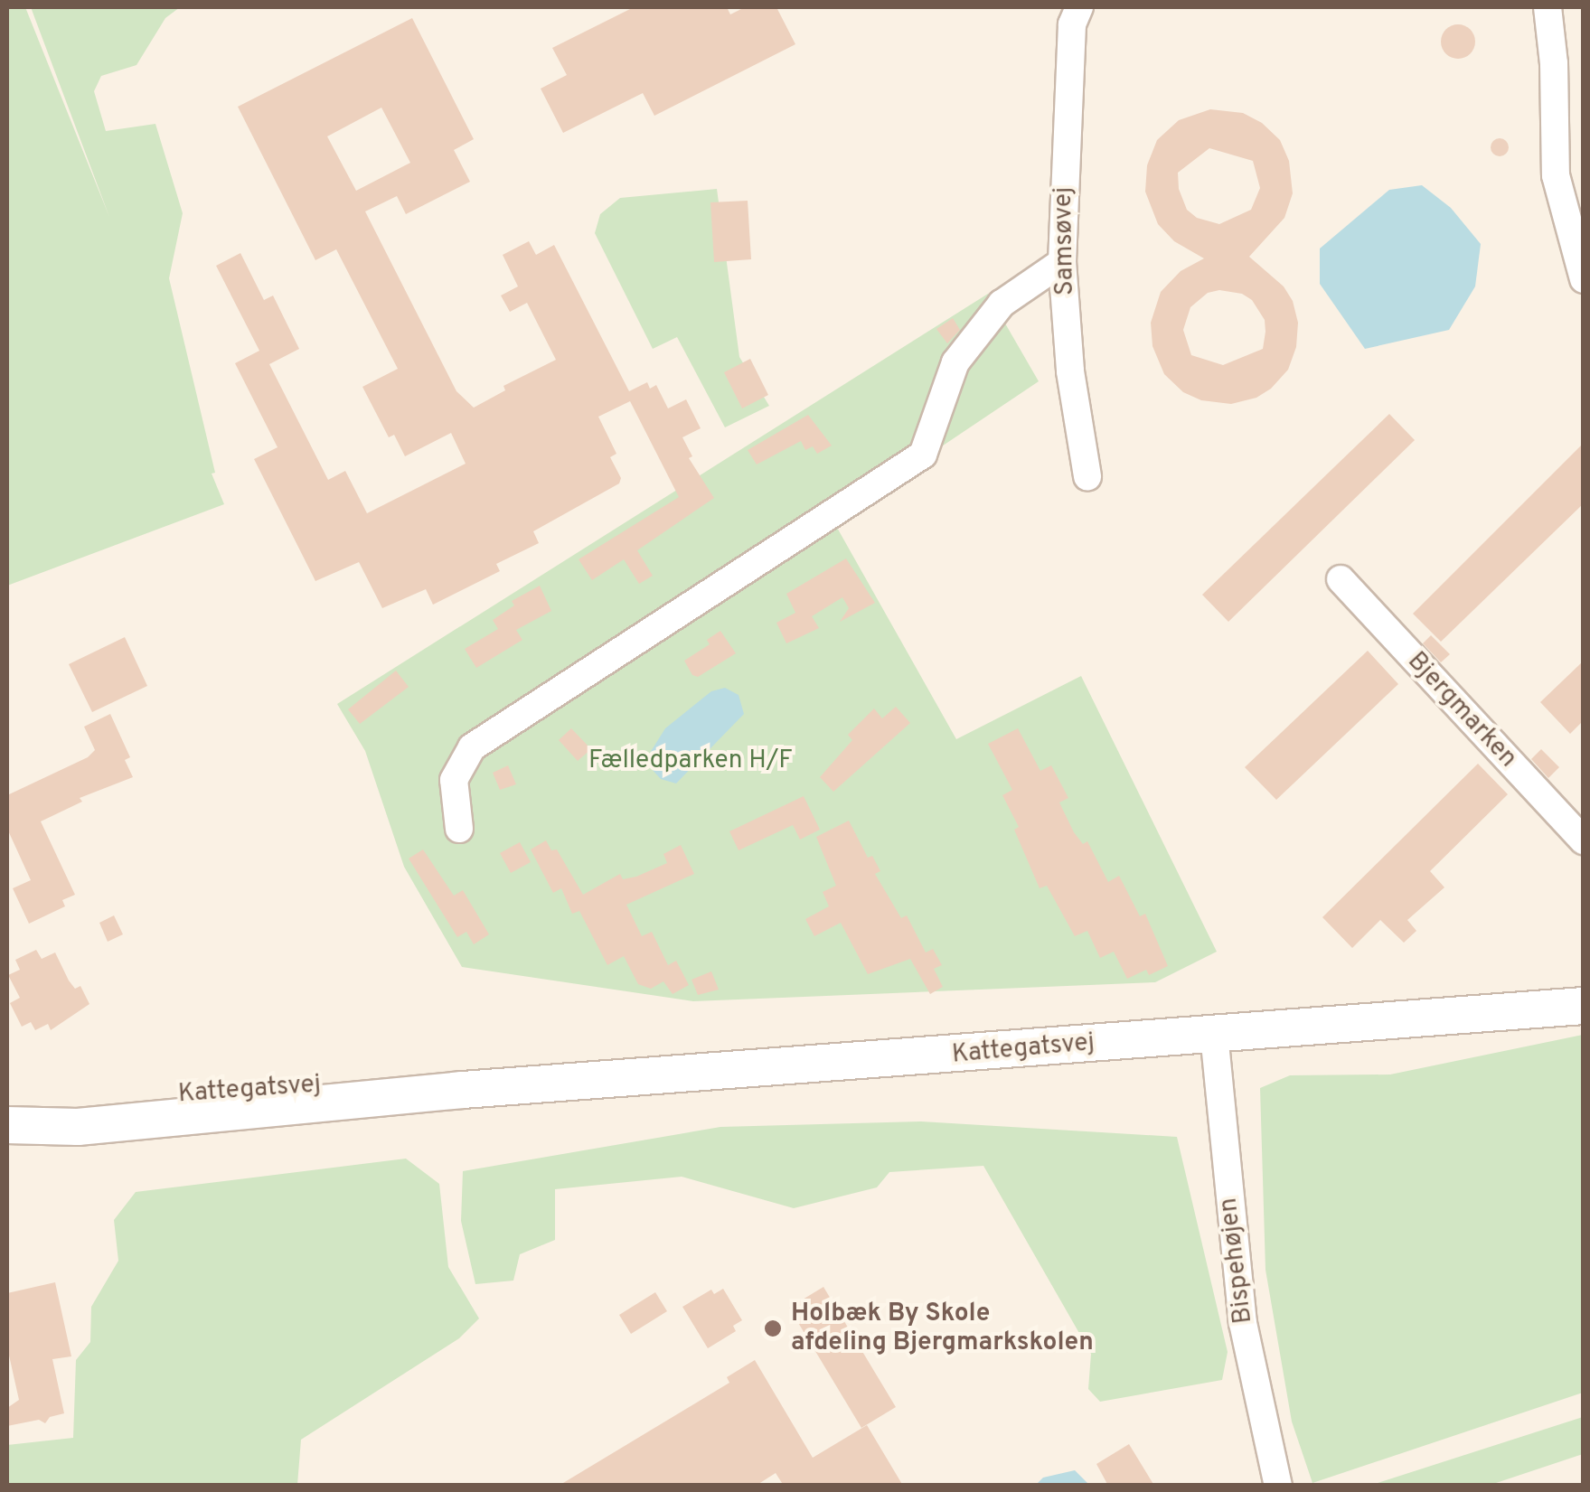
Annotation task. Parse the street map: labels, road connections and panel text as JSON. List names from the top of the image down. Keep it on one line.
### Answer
{"streets":{"street":["Samsøvej","Bjergmarken","Kattegatsvej","Bispehøjen"]},"crossings":[["Kattegatsvej","Bispehøjen"]],"parks":["Fælledparken H/F"],"places":["Holbæk By Skole afdeling Bjergmarkskolen"]}
